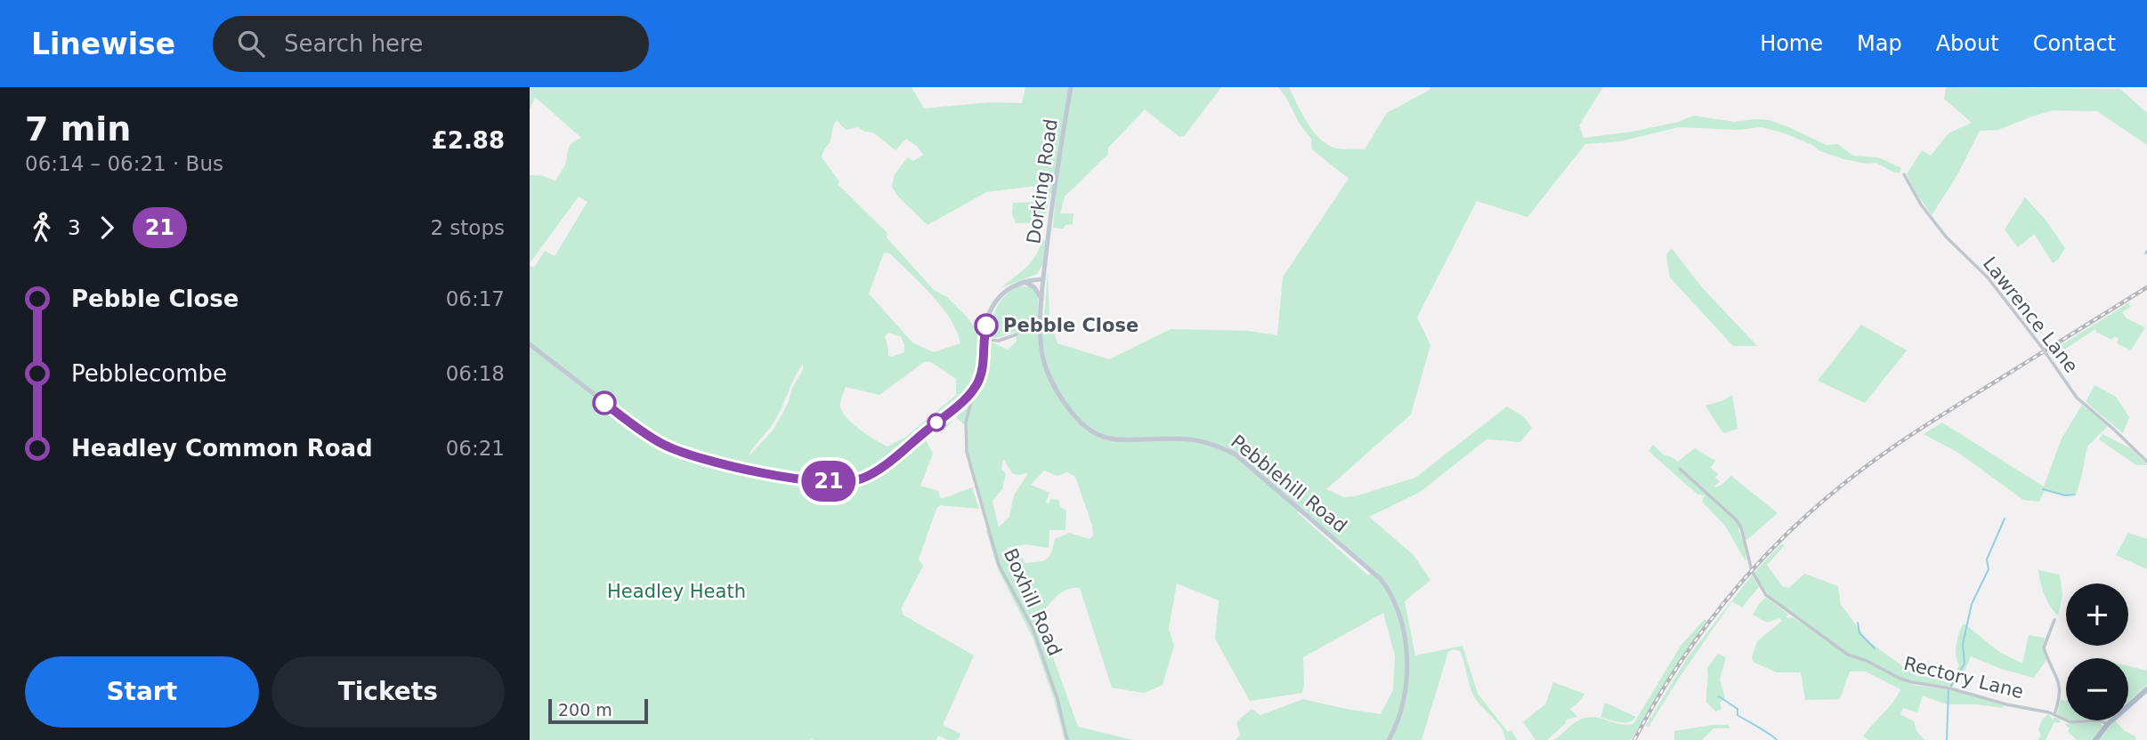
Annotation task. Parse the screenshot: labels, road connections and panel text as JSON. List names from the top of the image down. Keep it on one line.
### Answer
{"streets":{"main road":["Dorking Road","Pebblehill Road"],"street":["Lawrence Lane","Boxhill Road","Rectory Lane"]},"crossings":[["Dorking Road","Pebblehill Road"]],"parks":["Headley Heath"],"places":["Pebble Close"],"lines":["bus line 21"],"scale_bar":"200 m","page":{"header":"Linewise","search":"Search here","nav":["Home","Map","About","Contact"],"heading":["7 min","06:14 – 06:21 · Bus","£2.88"],"on_map":"21","legs":["3","21","2 stops"],"list":[{"name":"Pebble Close","value":"06:17"},{"name":"Pebblecombe","value":"06:18"},{"name":"Headley Common Road","value":"06:21"}],"map_buttons":["+","−"],"buttons":["Start","Tickets"],"scale":"200 m"}}
